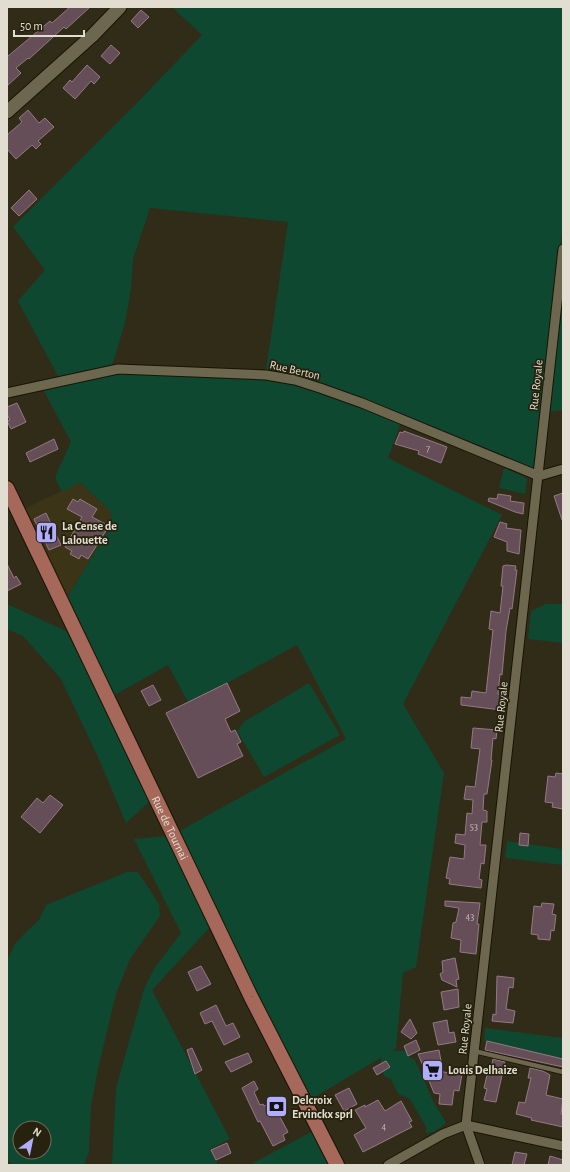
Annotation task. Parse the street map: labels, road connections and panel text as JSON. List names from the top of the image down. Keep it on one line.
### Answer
{"streets":{"main road":["Rue de Tournai"],"street":["Rue Berton","Rue Royale"]},"crossings":[["Rue Berton","Rue Royale"]],"places":{"restaurant":["La Cense de Lalouette"],"supermarket":["Louis Delhaize"],"bank":["Delcroix Ervinckx sprl"]},"house_numbers":["7","53","43","4"],"scale_bar":"50 m","north":"top right"}
